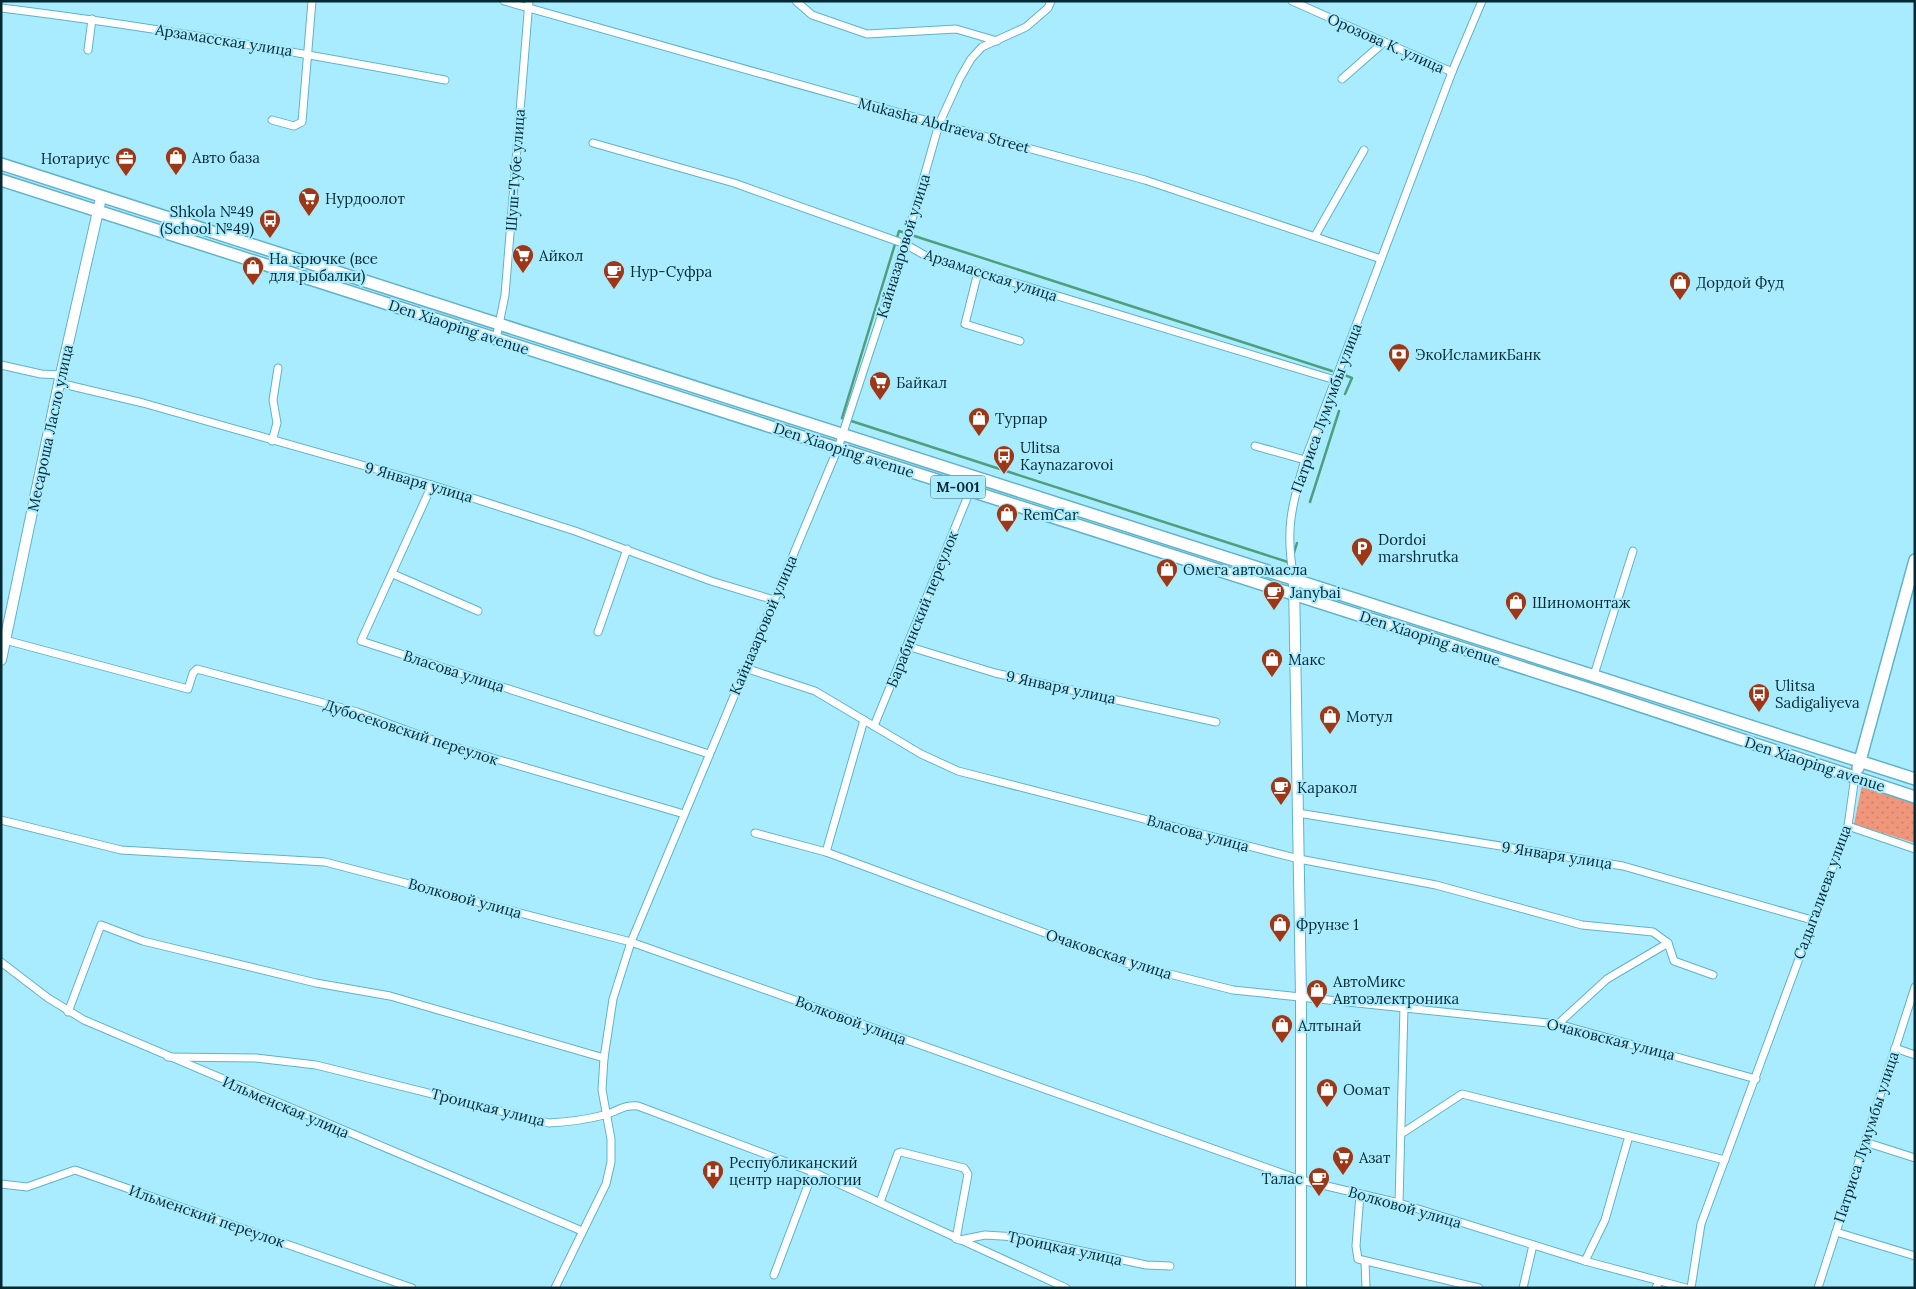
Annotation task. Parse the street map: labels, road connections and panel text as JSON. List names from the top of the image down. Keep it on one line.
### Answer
{"streets":{"main road":["Den Xiaoping avenue","M-001","Садыгалиева улица"],"street":["Арзамасская улица","Орозова К. улица","Mukasha Abdraeva Street","Шуш-Тубе улица","Кайназаровой улица","Патриса Лумумбы улица","Месароша Ласло улица","9 Января улица","Барабинский переулок","Власова улица","Дубосековский переулок","Волковой улица","Очаковская улица","Ильменская улица","Троицкая улица","Ильменский переулок"]},"crossings":[["Арзамасская улица","Кайназаровой улица"],["Арзамасская улица","Патриса Лумумбы улица"],["Орозова К. улица","Патриса Лумумбы улица"],["Mukasha Abdraeva Street","Шуш-Тубе улица"],["Mukasha Abdraeva Street","Кайназаровой улица"],["Mukasha Abdraeva Street","Патриса Лумумбы улица"],["Шуш-Тубе улица","Den Xiaoping avenue"],["Кайназаровой улица","Den Xiaoping avenue"],["Кайназаровой улица","9 Января улица"],["Кайназаровой улица","Власова улица"],["Кайназаровой улица","Дубосековский переулок"],["Кайназаровой улица","Волковой улица"],["Кайназаровой улица","Ильменская улица"],["Кайназаровой улица","Троицкая улица"],["Den Xiaoping avenue","Патриса Лумумбы улица"],["Den Xiaoping avenue","Месароша Ласло улица"],["Den Xiaoping avenue","Барабинский переулок"],["Den Xiaoping avenue","Садыгалиева улица"],["Патриса Лумумбы улица","9 Января улица"],["Патриса Лумумбы улица","Власова улица"],["Патриса Лумумбы улица","Волковой улица"],["Патриса Лумумбы улица","Очаковская улица"],["Месароша Ласло улица","9 Января улица"],["Месароша Ласло улица","Дубосековский переулок"],["9 Января улица","Барабинский переулок"],["9 Января улица","Власова улица"],["9 Января улица","Садыгалиева улица"],["Барабинский переулок","Власова улица"],["Садыгалиева улица","Очаковская улица"],["Ильменская улица","Троицкая улица"]],"places":{"shop":["Авто база","На крючке (все для рыбалки)","Дордой Фуд","Турпар","RemCar","Омега автомасла","Шиномонтаж","Макс","Мотул","Фрунзе 1","АвтоМикс Автоэлектроника","Алтынай","Оомат"],"office":["Нотариус"],"supermarket":["Нурдоолот","Айкол","Байкал","Азат"],"bus stop":["Shkola №49 (School №49)","Ulitsa Kaynazarovoi","Ulitsa Sadigaliyeva"],"cafe":["Нур-Суфра","Janybai","Каракол","Талас"],"bank":["ЭкоИсламикБанк"],"parking":["Dordoi marshrutka"],"hospital":["Республиканский центр наркологии"]}}
